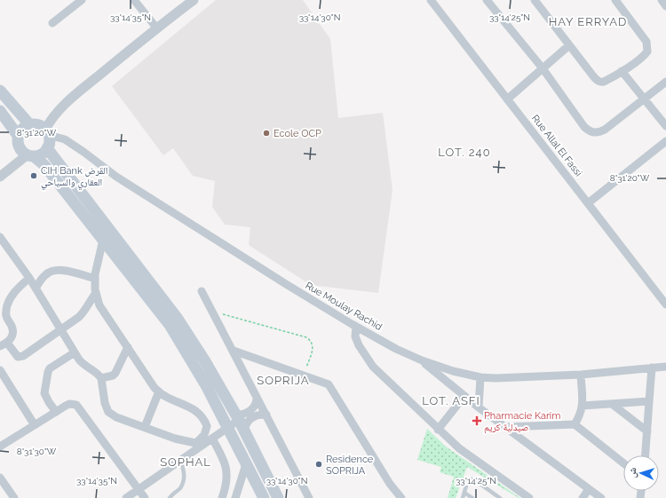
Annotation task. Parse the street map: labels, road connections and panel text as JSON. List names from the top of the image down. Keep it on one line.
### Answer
{"streets":{"street":["Rue Allal El Fassi","Rue Moulay Rachid"]},"districts":["HAY ERRYAD","LOT. 240","SOPRIJA","LOT. ASFI","SOPHAL"],"places":{"other":["Ecole OCP","CIH Bank القرض العقاري والسياحي","Residence SOPRIJA"],"health":["Pharmacie Karim صيدلية كريم"]},"north":"left","coordinates":["33°14'35\"N","33°14'30\"N","33°14'25\"N","8°31'20\"W","8°31'30\"W"]}
